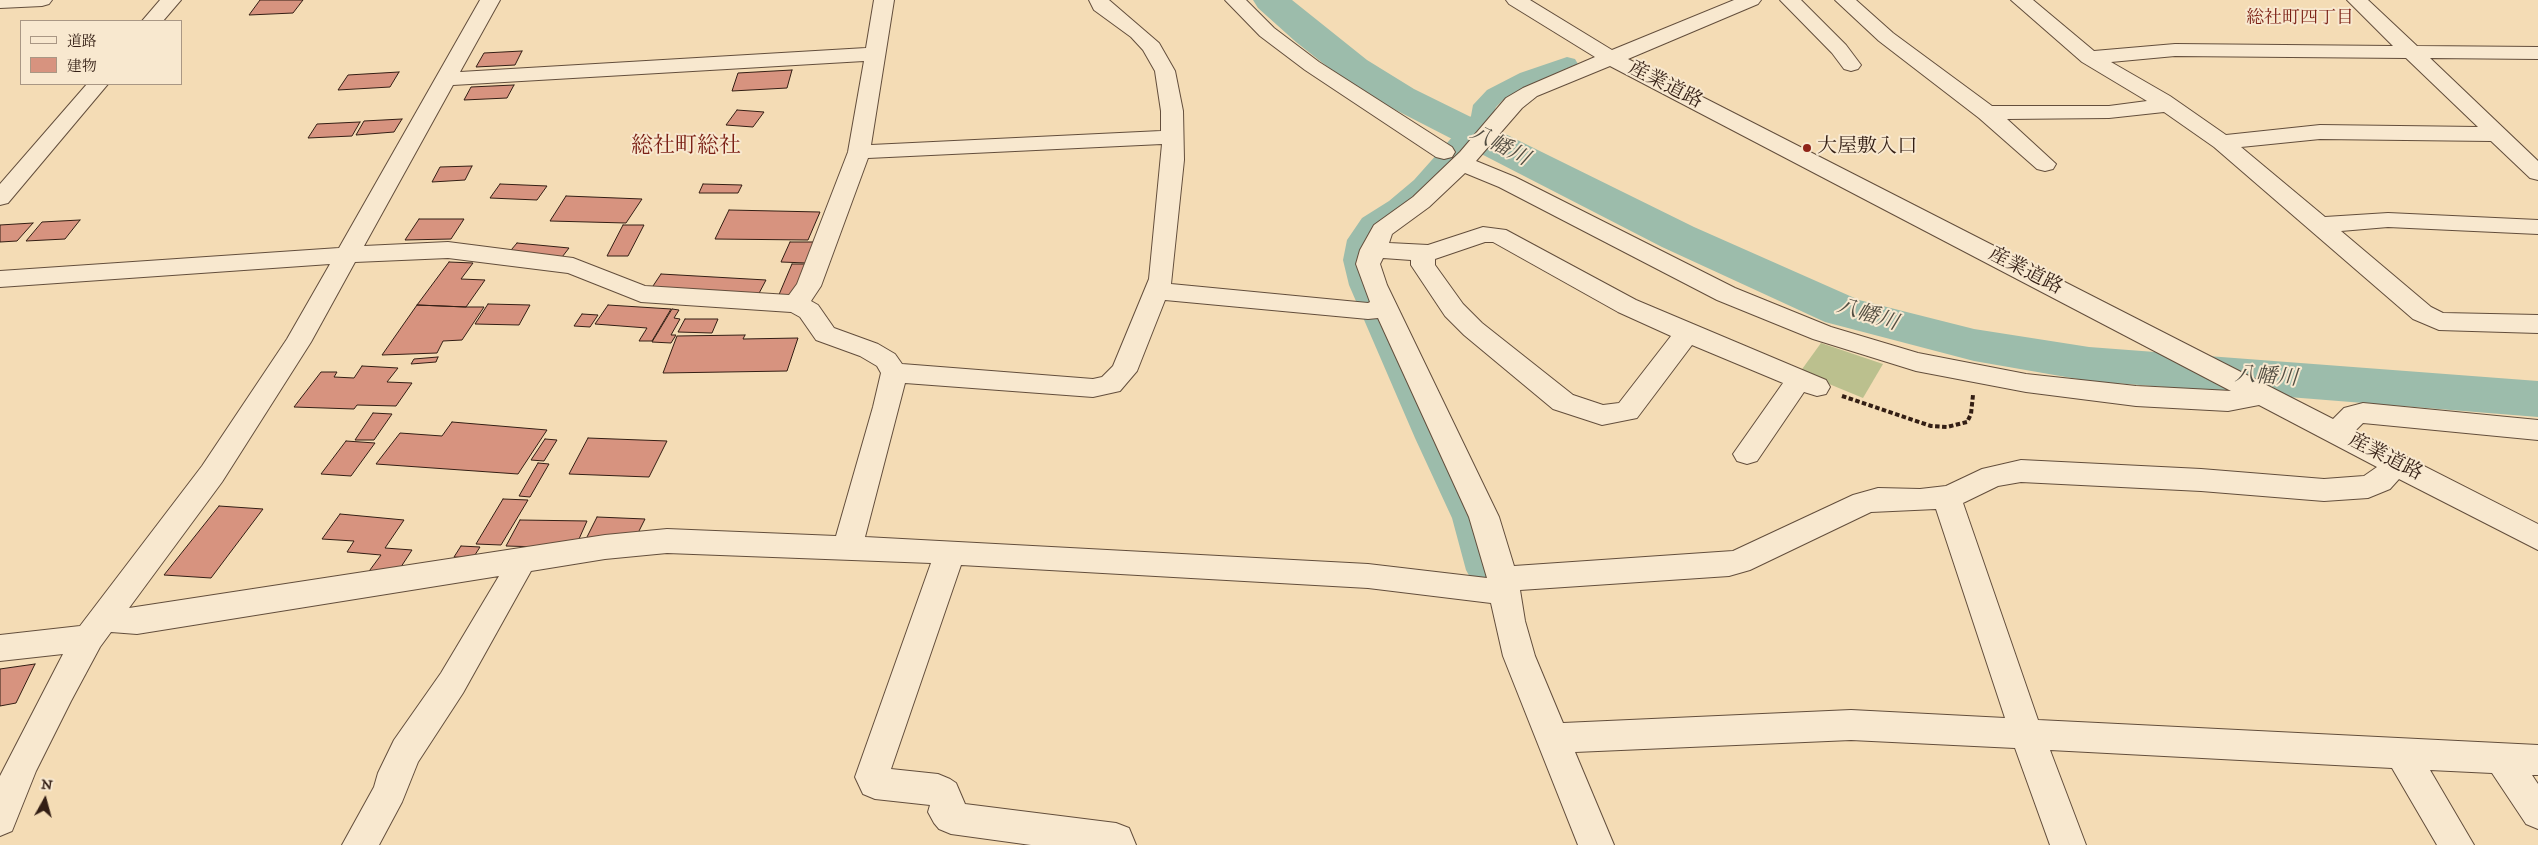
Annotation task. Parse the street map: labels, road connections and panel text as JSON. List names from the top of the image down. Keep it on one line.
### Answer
{"streets":{"street":["産業道路"]},"districts":["総社町四丁目","総社町総社"],"water":["八幡川"],"places":["大屋敷入口"],"legend":["道路","建物"],"north":"top"}
